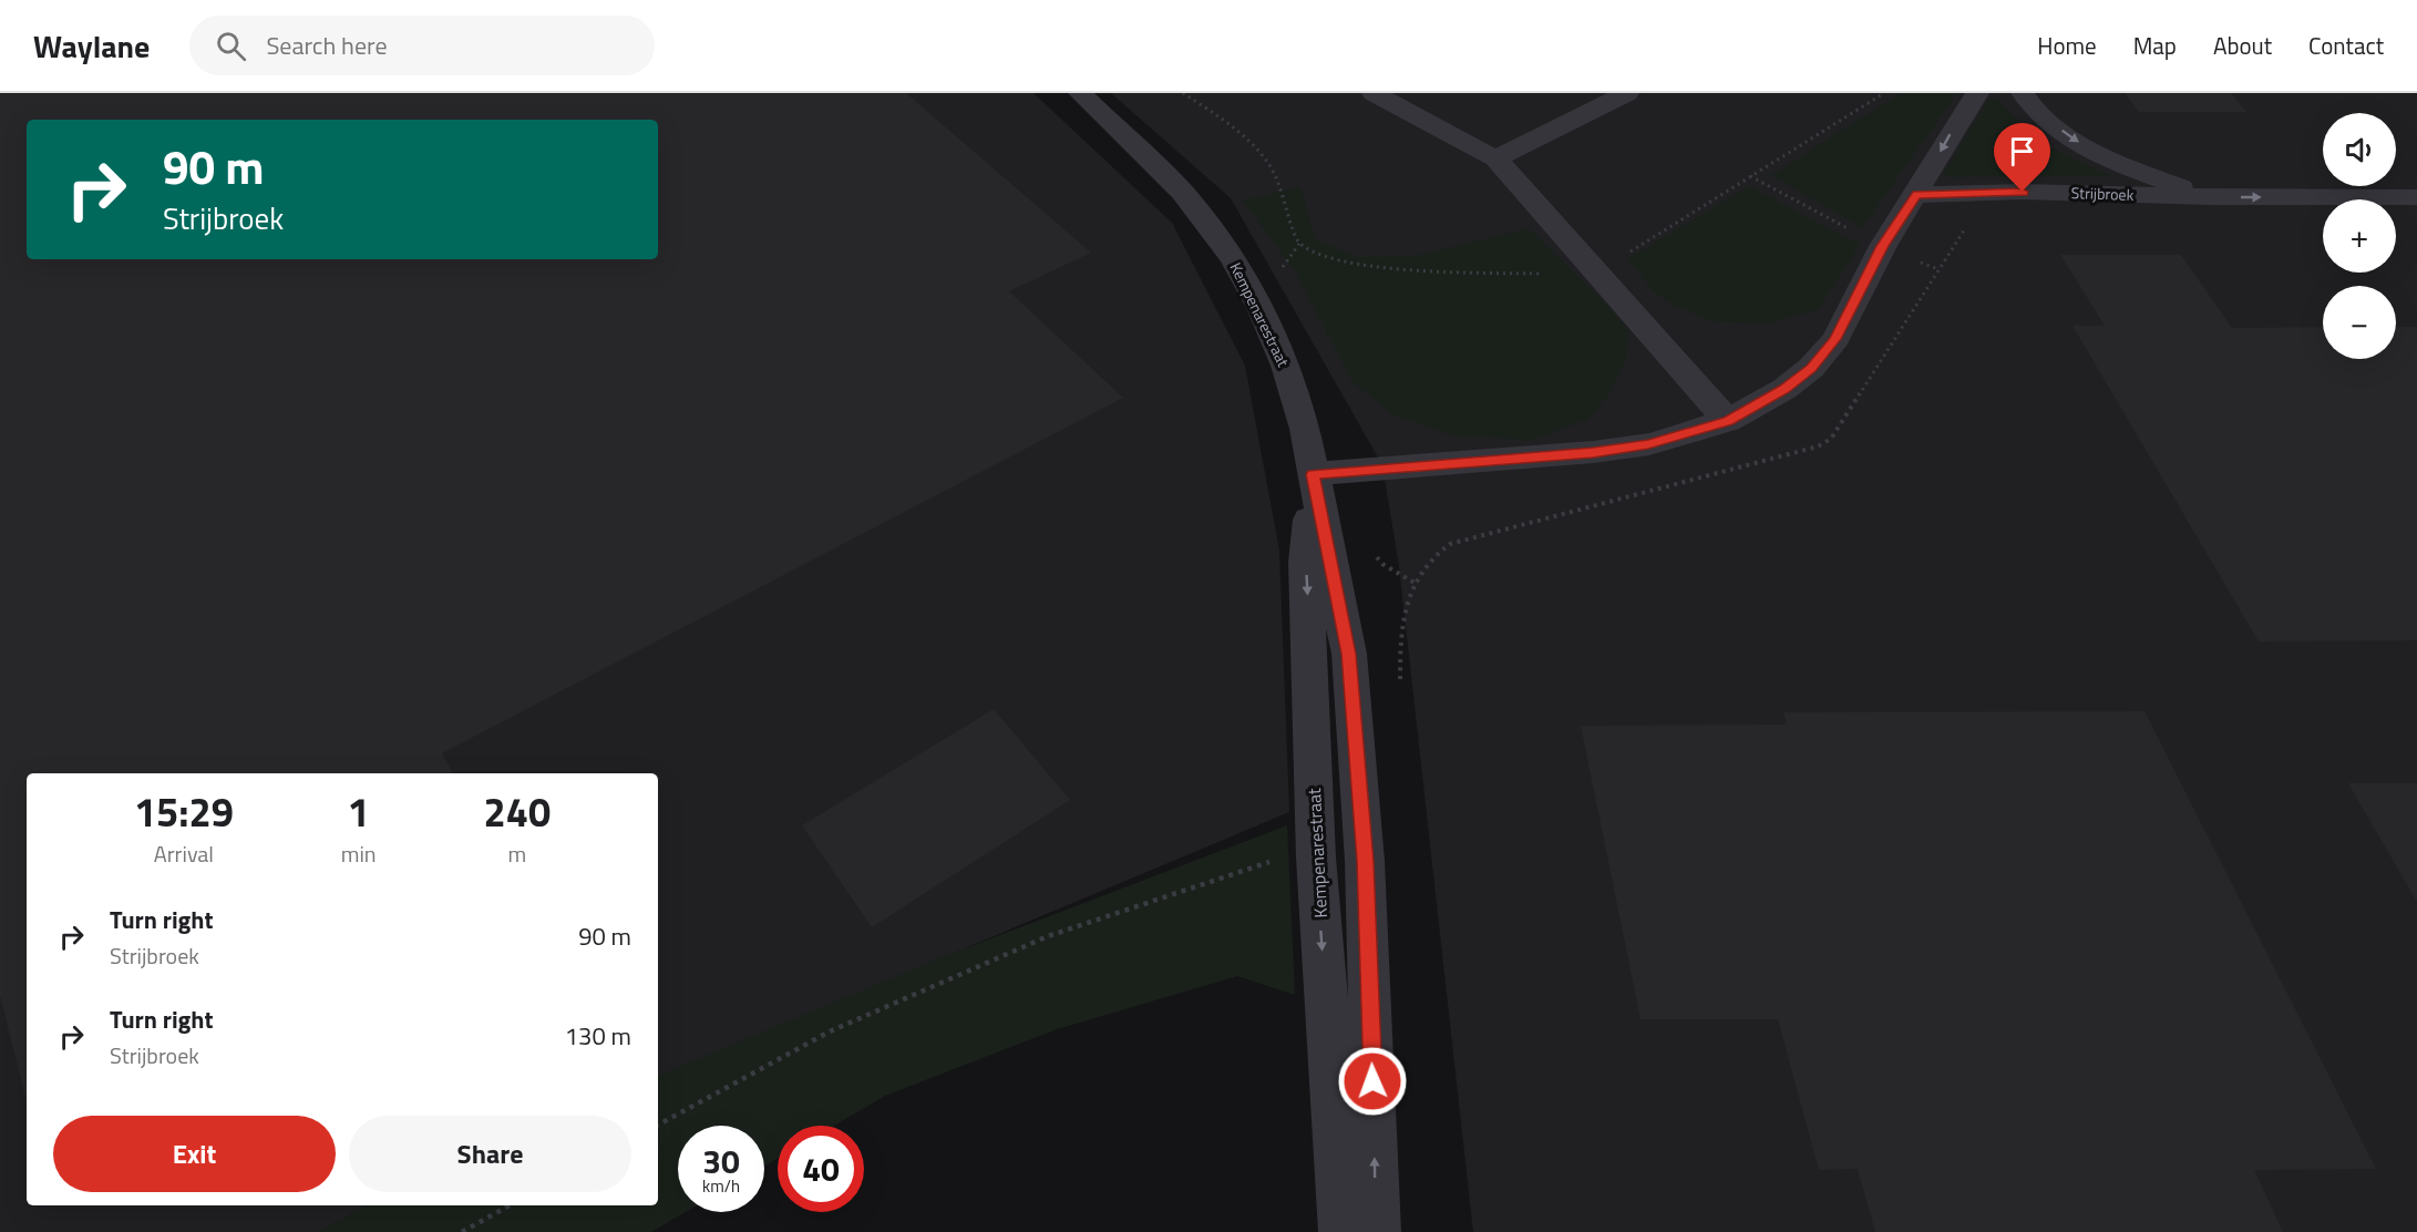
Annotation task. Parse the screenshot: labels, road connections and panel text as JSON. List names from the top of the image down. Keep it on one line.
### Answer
{"streets":{"street":["Strijbroek","Kempenarestraat"]},"page":{"header":"Waylane","search":"Search here","nav":["Home","Map","About","Contact"],"map_buttons":["+","−"],"turn":["90 m","Strijbroek"],"eta":["15:29","Arrival","1","min","240","m"],"list":[{"name":"Turn right","note":"Strijbroek","value":"90 m"},{"name":"Turn right","note":"Strijbroek","value":"130 m"}],"buttons":["Exit","Share"],"speed":"30 km/h","limit":"40"}}
